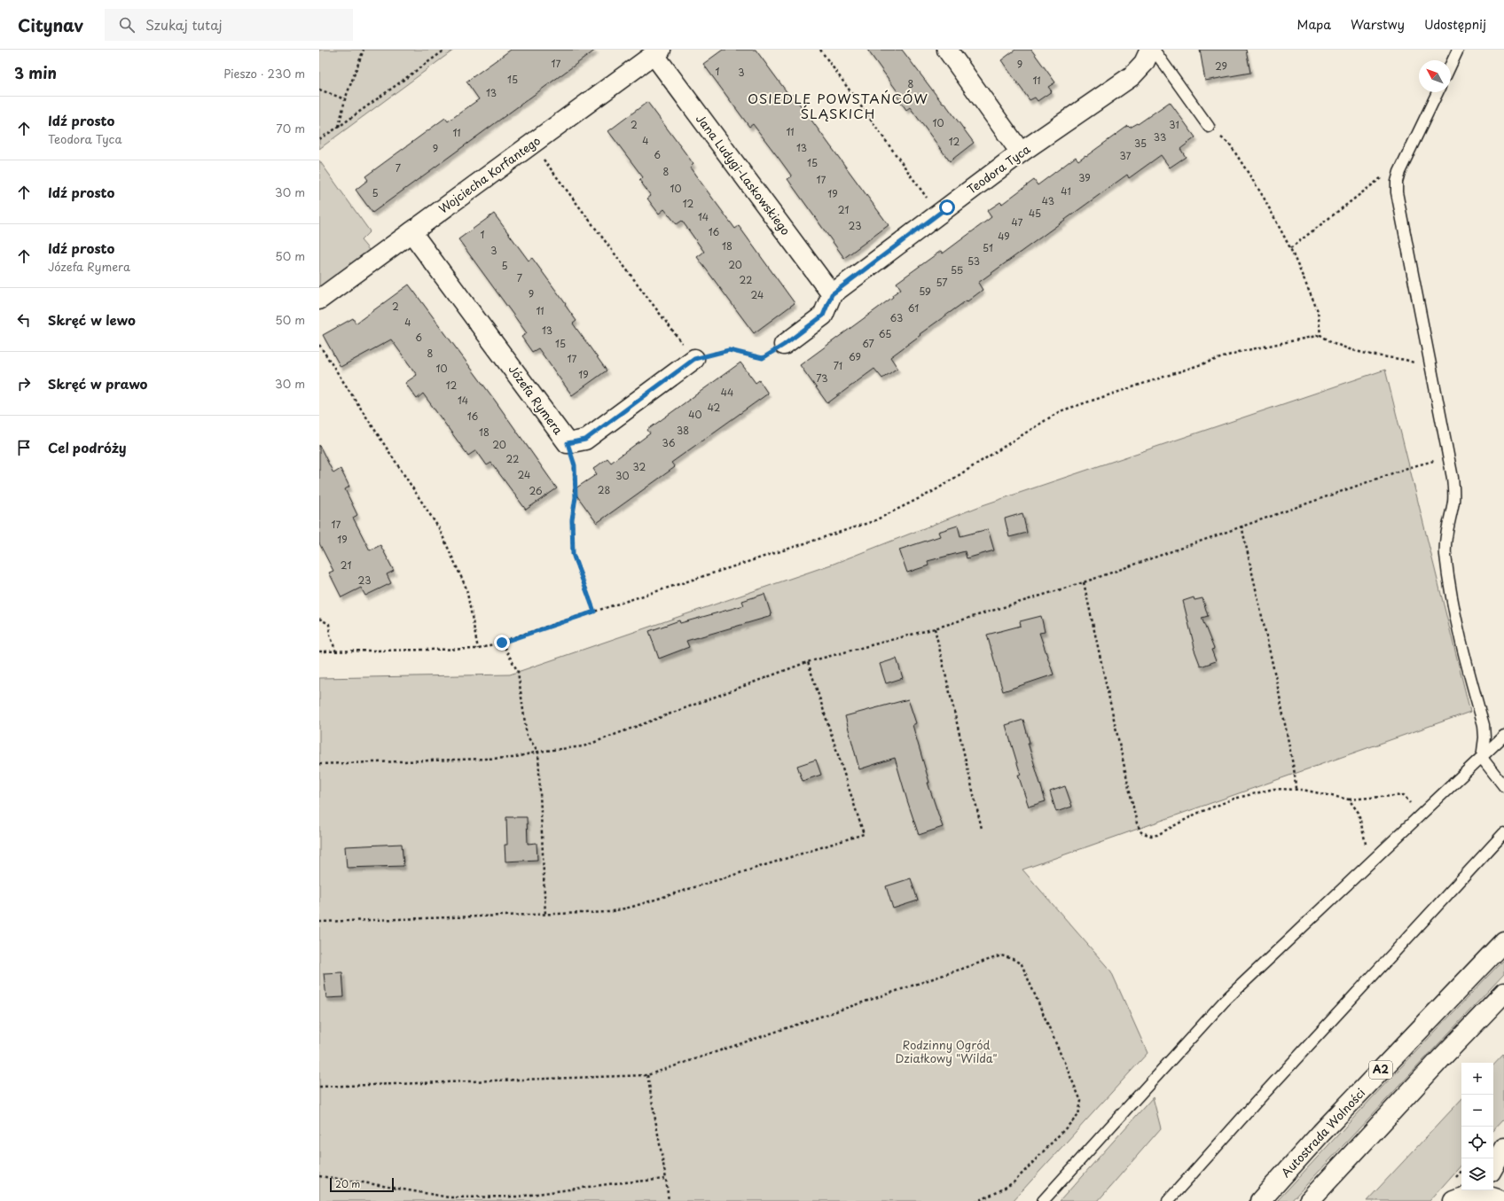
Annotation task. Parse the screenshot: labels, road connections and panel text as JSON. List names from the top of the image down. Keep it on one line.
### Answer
{"streets":{"main road":["Teodora Tyca","Wojciecha Korfantego","Jana Ludygi-Laskowskiego","Józefa Rymera","A2","Autostrada Wolności"]},"crossings":[["Teodora Tyca","Jana Ludygi-Laskowskiego"],["Wojciecha Korfantego","Jana Ludygi-Laskowskiego"],["Wojciecha Korfantego","Józefa Rymera"]],"districts":["OSIEDLE POWSTAŃCÓW ŚLĄSKICH"],"parks":["Rodzinny Ogród Działkowy \"Wilda\""],"house_numbers":["17","9","29","1","3","15","11","8","13","10","2","31","11","11","33","4","12","35","13","9","6","37","15","7","8","39","17","10","41","5","19","43","12","21","45","14","47","23","16","1","49","18","51","3","53","20","5","55","7","22","57","59","9","24","2","61","11","63","4","13","65","6","15","67","8","69","17","71","10","19","73","12","44","14","42","40","16","38","18","36","20","22","32","24","30","28","26","17","19","21","23"],"scale_bar":"20 m","north":"top left","page":{"header":"Citynav","search":"Szukaj tutaj","nav":["Mapa","Warstwy","Udostępnij"],"heading":["3 min","Pieszo · 230 m"],"list":[["Idź prosto","Teodora Tyca","70 m"],["Idź prosto","30 m"],["Idź prosto","Józefa Rymera","50 m"],["Skręć w lewo","50 m"],["Skręć w prawo","30 m"],"Cel podróży"],"map_buttons":["+","−"],"scale":"20 m"}}
